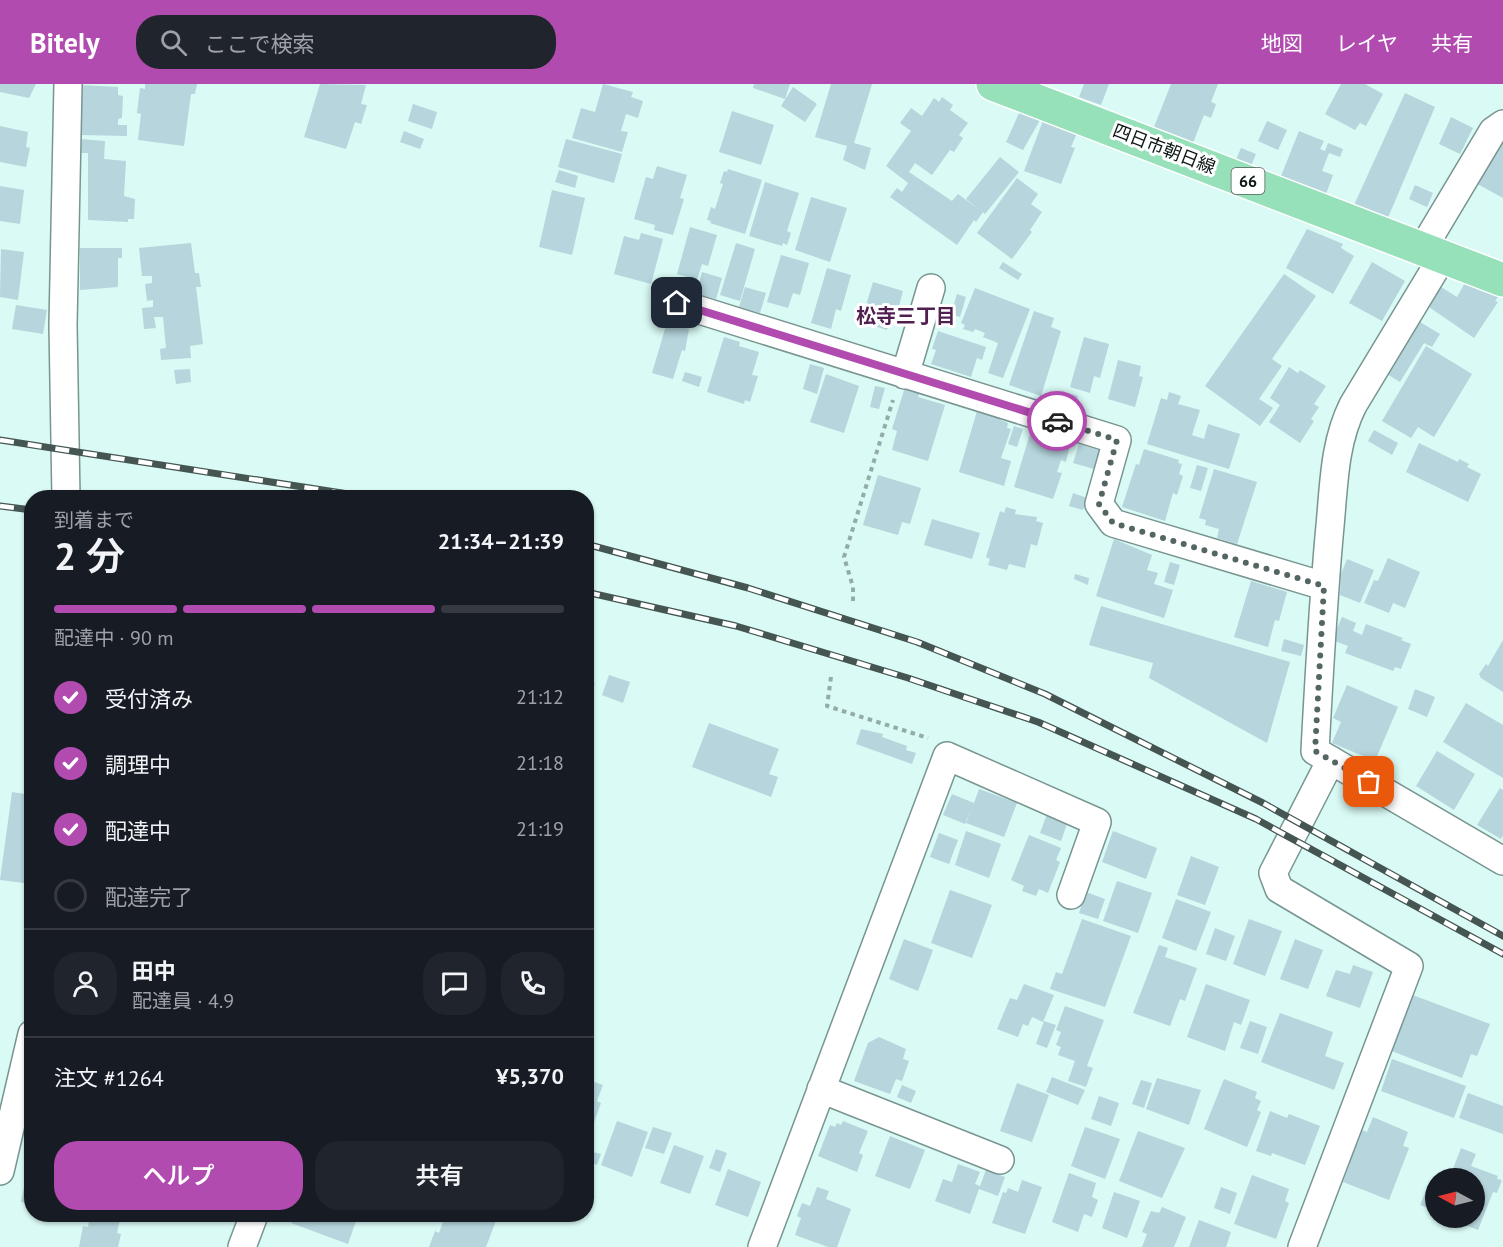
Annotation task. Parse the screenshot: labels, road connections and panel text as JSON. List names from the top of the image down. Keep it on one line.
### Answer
{"streets":{"main road":["四日市朝日線","66"]},"districts":["松寺三丁目"],"north":"left","page":{"header":"Bitely","search":"ここで検索","nav":["地図","レイヤ","共有"],"heading":["2 分","到着まで","21:34–21:39"],"panel":["田中","配達員 · 4.9","注文 #1264","¥5,370"],"bar":"配達中 · 90 m","list":[["受付済み","21:12"],["調理中","21:18"],["配達中","21:19"],"配達完了"],"buttons":["ヘルプ","共有"]}}
